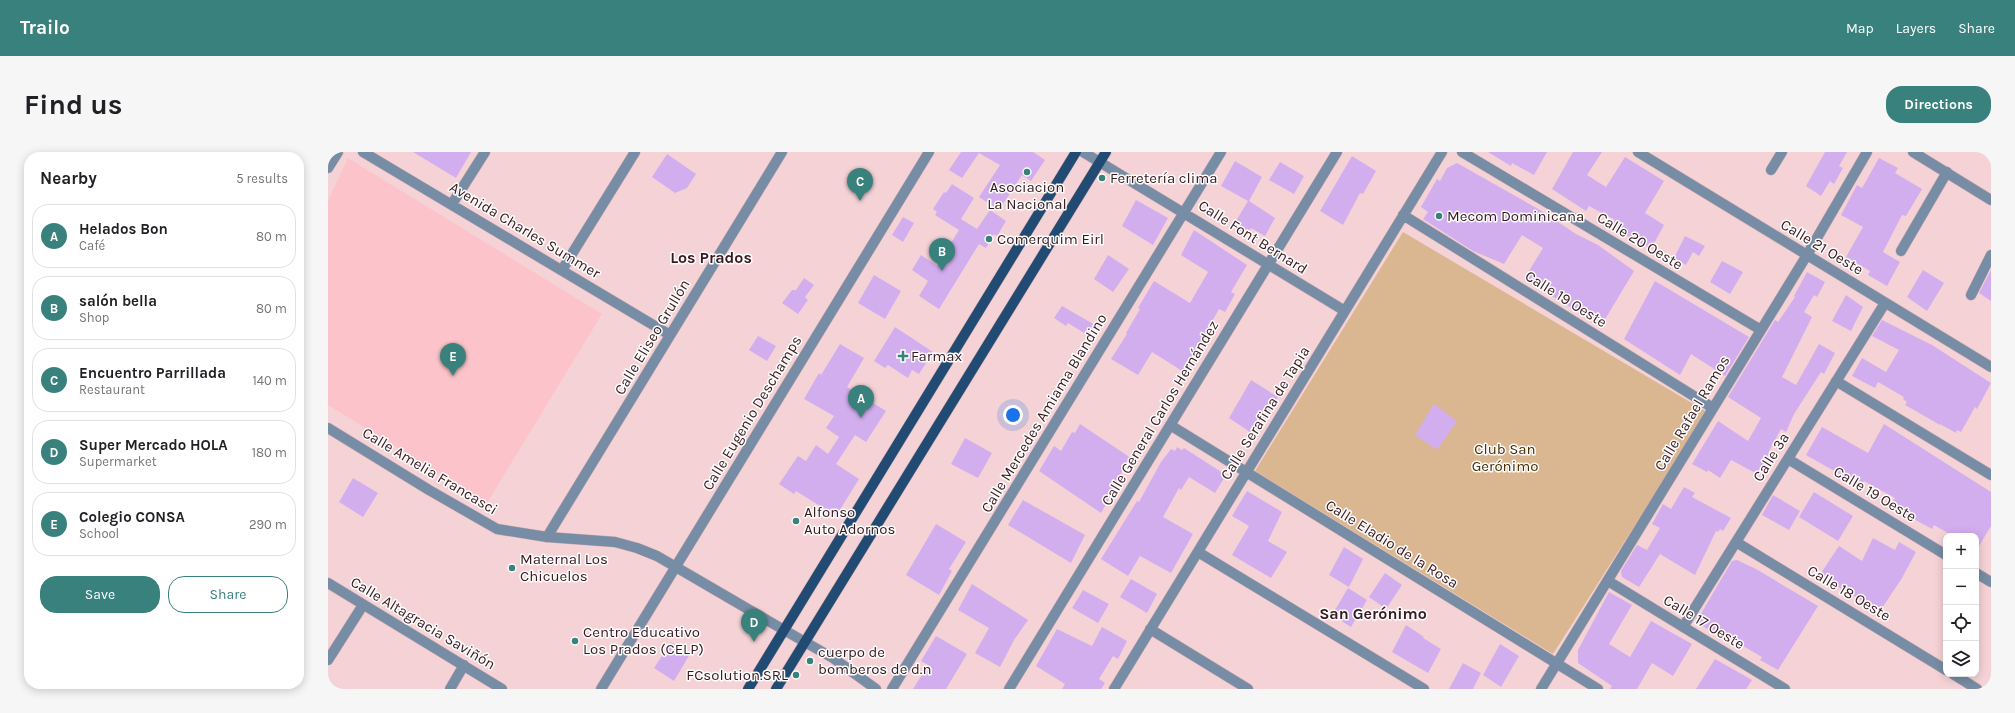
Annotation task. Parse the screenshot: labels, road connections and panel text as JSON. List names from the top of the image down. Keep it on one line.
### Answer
{"streets":{"street":["Avenida Charles Summer","Calle Font Bernard","Calle 20 Oeste","Calle 21 Oeste","Calle 19 Oeste","Calle Eliseo Grullón","Calle Eugenio Deschamps","Calle Mercedes Amiama Blandino","Calle General Carlos Hernández","Calle Serafina de Tapia","Calle Rafael Ramos","Calle 3ª","Calle Amelia Francasci","Calle Eladio de la Rosa","Calle 18 Oeste","Calle 17 Oeste","Calle Altagracia Saviñón"]},"crossings":[["Avenida Charles Summer","Calle Eliseo Grullón"],["Calle Font Bernard","Calle Mercedes Amiama Blandino"],["Calle Font Bernard","Calle General Carlos Hernández"],["Calle Font Bernard","Calle Serafina de Tapia"],["Calle 20 Oeste","Calle Rafael Ramos"],["Calle 21 Oeste","Calle Rafael Ramos"],["Calle 21 Oeste","Calle 3ª"],["Calle 19 Oeste","Calle Serafina de Tapia"],["Calle 19 Oeste","Calle Rafael Ramos"],["Calle 19 Oeste","Calle 3ª"],["Calle Eliseo Grullón","Calle Amelia Francasci"],["Calle Eugenio Deschamps","Calle Amelia Francasci"],["Calle General Carlos Hernández","Calle Eladio de la Rosa"],["Calle Serafina de Tapia","Calle Eladio de la Rosa"],["Calle Rafael Ramos","Calle Eladio de la Rosa"],["Calle Rafael Ramos","Calle 17 Oeste"],["Calle 3ª","Calle 18 Oeste"],["Calle 3ª","Calle 17 Oeste"]],"districts":["Los Prados","San Gerónimo"],"parks":["Club San Gerónimo"],"places":{"other":["Asociacion La Nacional","Ferretería clima","Mecom Dominicana","Comerquim Eirl","Alfonso Auto Adornos","Maternal Los Chicuelos","Centro Educativo Los Prados (CELP)","cuerpo de bomberos de d.n","FCsolution.SRL"],"health":["Farmax"]},"page":{"header":"Trailo","nav":["Map","Layers","Share"],"buttons":["Directions",["Save","Share"]],"title":"Find us","heading":["Nearby","5 results"],"pins":["C","B","E","A","D"],"list":[{"mark":"A","name":"Helados Bon","note":"Café","value":"80 m"},{"mark":"B","name":"salón bella","note":"Shop","value":"80 m"},{"mark":"C","name":"Encuentro Parrillada","note":"Restaurant","value":"140 m"},{"mark":"D","name":"Super Mercado HOLA","note":"Supermarket","value":"180 m"},{"mark":"E","name":"Colegio CONSA","note":"School","value":"290 m"}],"map_buttons":["+","−"]}}
